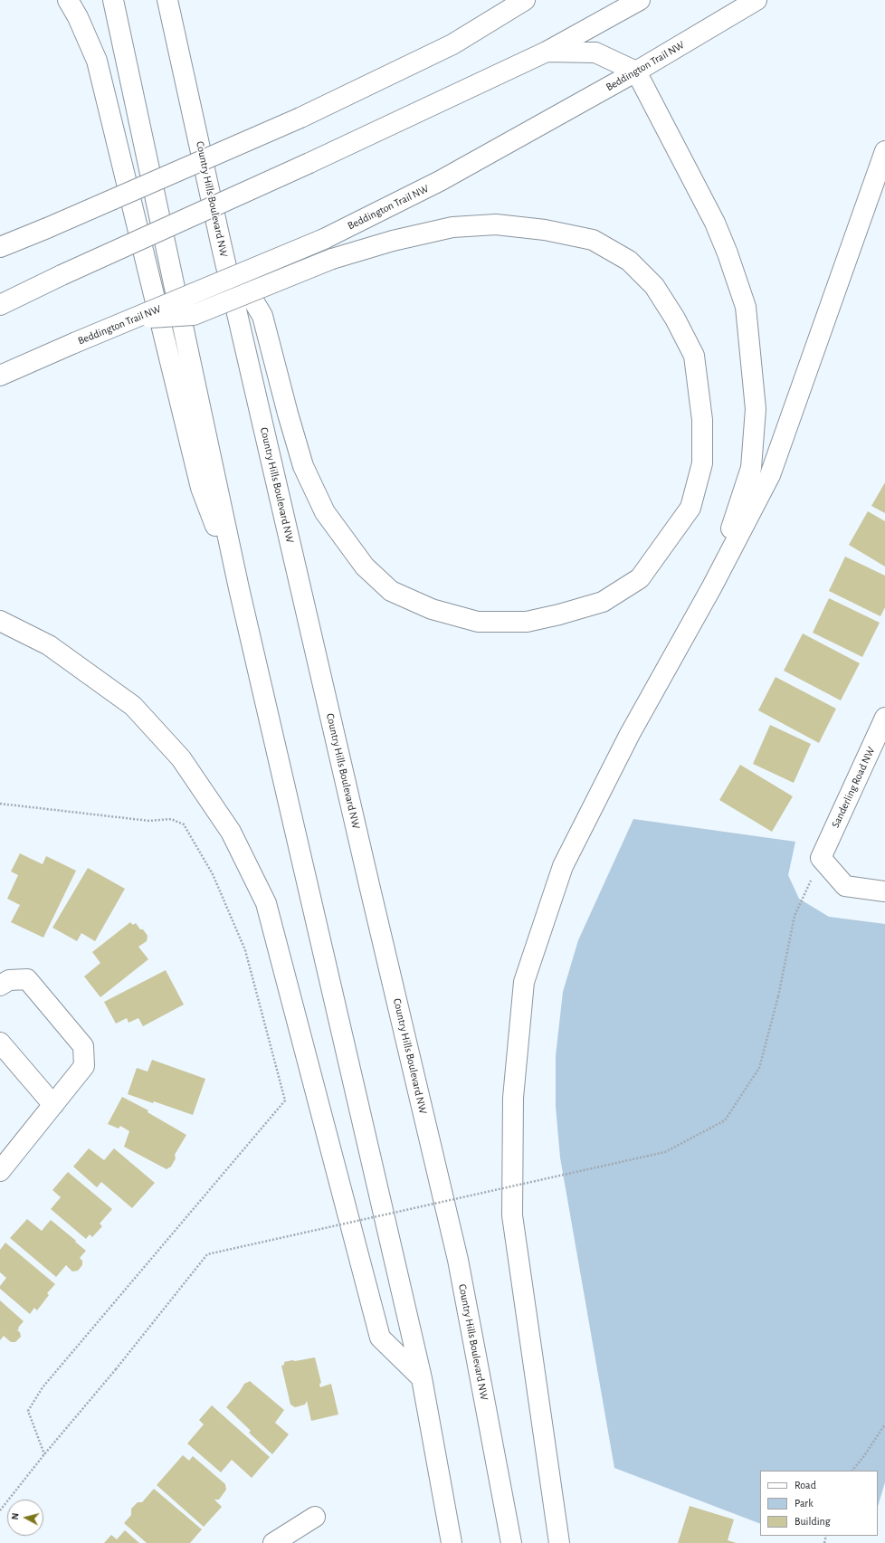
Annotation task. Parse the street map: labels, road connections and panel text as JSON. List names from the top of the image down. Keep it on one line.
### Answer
{"streets":{"main road":["Beddington Trail NW","Country Hills Boulevard NW","Sanderling Road NW"]},"legend":["Road","Park","Building"],"north":"left"}
